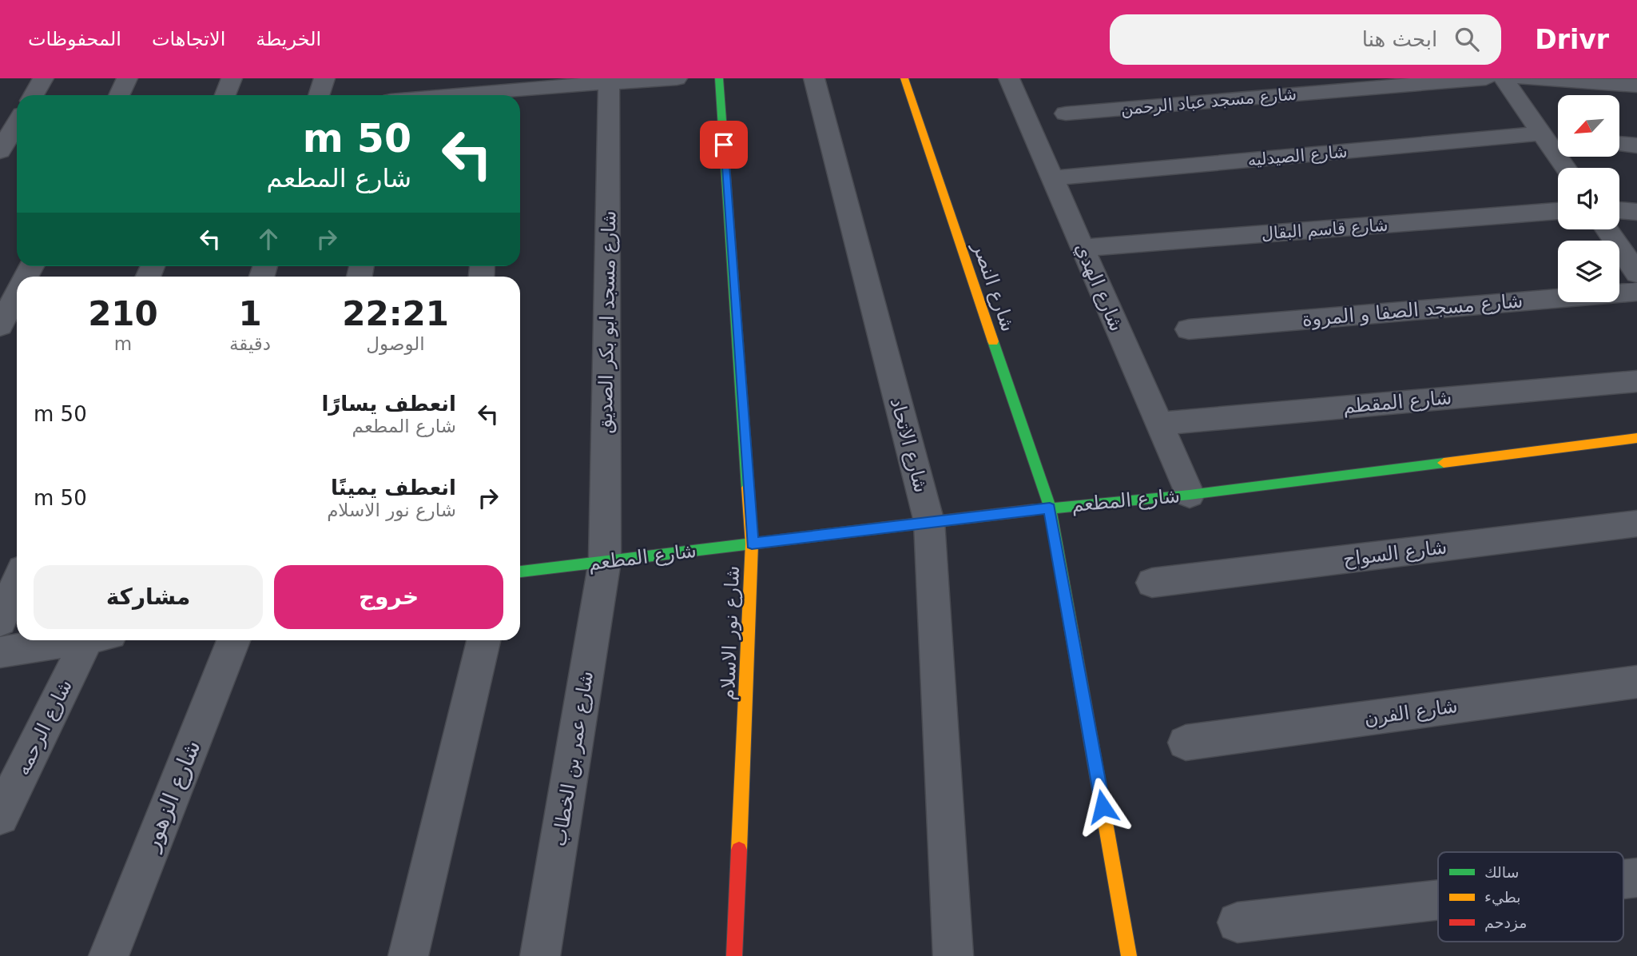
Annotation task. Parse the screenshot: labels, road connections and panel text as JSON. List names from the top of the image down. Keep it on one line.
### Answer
{"streets":{"street":["شارع مسجد عباد الرحمن","شارع الصيدليه","شارع قاسم البقال","شارع النصر","شارع الهدي","شارع مسجد الصفا و المروة","شارع مسجد ابو بكر الصديق","شارع المقطم","شارع الاتحاد","شارع المطعم","شارع السواح","شارع نور الاسلام","شارع الفرن","شارع الرحمه","شارع عمر بن الخطاب","شارع الزهور"]},"crossings":[["شارع الصيدليه","شارع الهدي"],["شارع قاسم البقال","شارع الهدي"],["شارع النصر","شارع المطعم"],["شارع الهدي","شارع المقطم"],["شارع الهدي","شارع المطعم"],["شارع مسجد ابو بكر الصديق","شارع المطعم"],["شارع مسجد ابو بكر الصديق","شارع عمر بن الخطاب"],["شارع الاتحاد","شارع المطعم"],["شارع المطعم","شارع نور الاسلام"],["شارع المطعم","شارع عمر بن الخطاب"]],"legend":["سالك","بطيء","مزدحم"],"north":"bottom left","page":{"header":"Drivr","search":"ابحث هنا","nav":["الخريطة","الاتجاهات","المحفوظات"],"turn":["50 m","شارع المطعم"],"eta":["22:21","الوصول","1","دقيقة","210","m"],"list":[{"name":"انعطف يسارًا","note":"شارع المطعم","value":"50 m"},{"name":"انعطف يمينًا","note":"شارع نور الاسلام","value":"50 m"}],"buttons":["خروج","مشاركة"]}}
